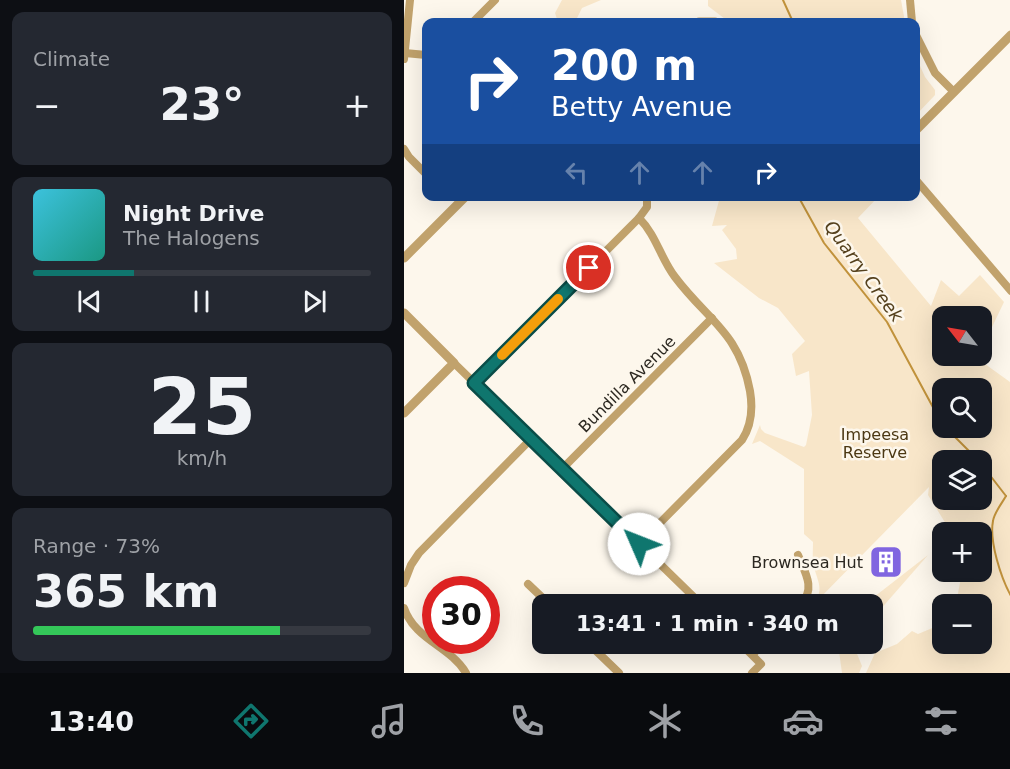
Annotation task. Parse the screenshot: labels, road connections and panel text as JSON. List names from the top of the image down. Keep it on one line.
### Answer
{"streets":{"street":["Bundilla Avenue"]},"water":["Quarry Creek"],"parks":["Impeesa Reserve"],"places":{"building":["Brownsea Hut"]},"north":"top left","page":{"tile":["Climate",["25","km/h"],["Range · 73%","365 km"]],"turn":["200 m","Betty Avenue"],"heat":["−","23°","+"],"song":["Night Drive","The Halogens"],"map_buttons":["+","−"],"limit":"30","trip":"13:41 · 1 min · 340 m","tabs":"13:40"}}
